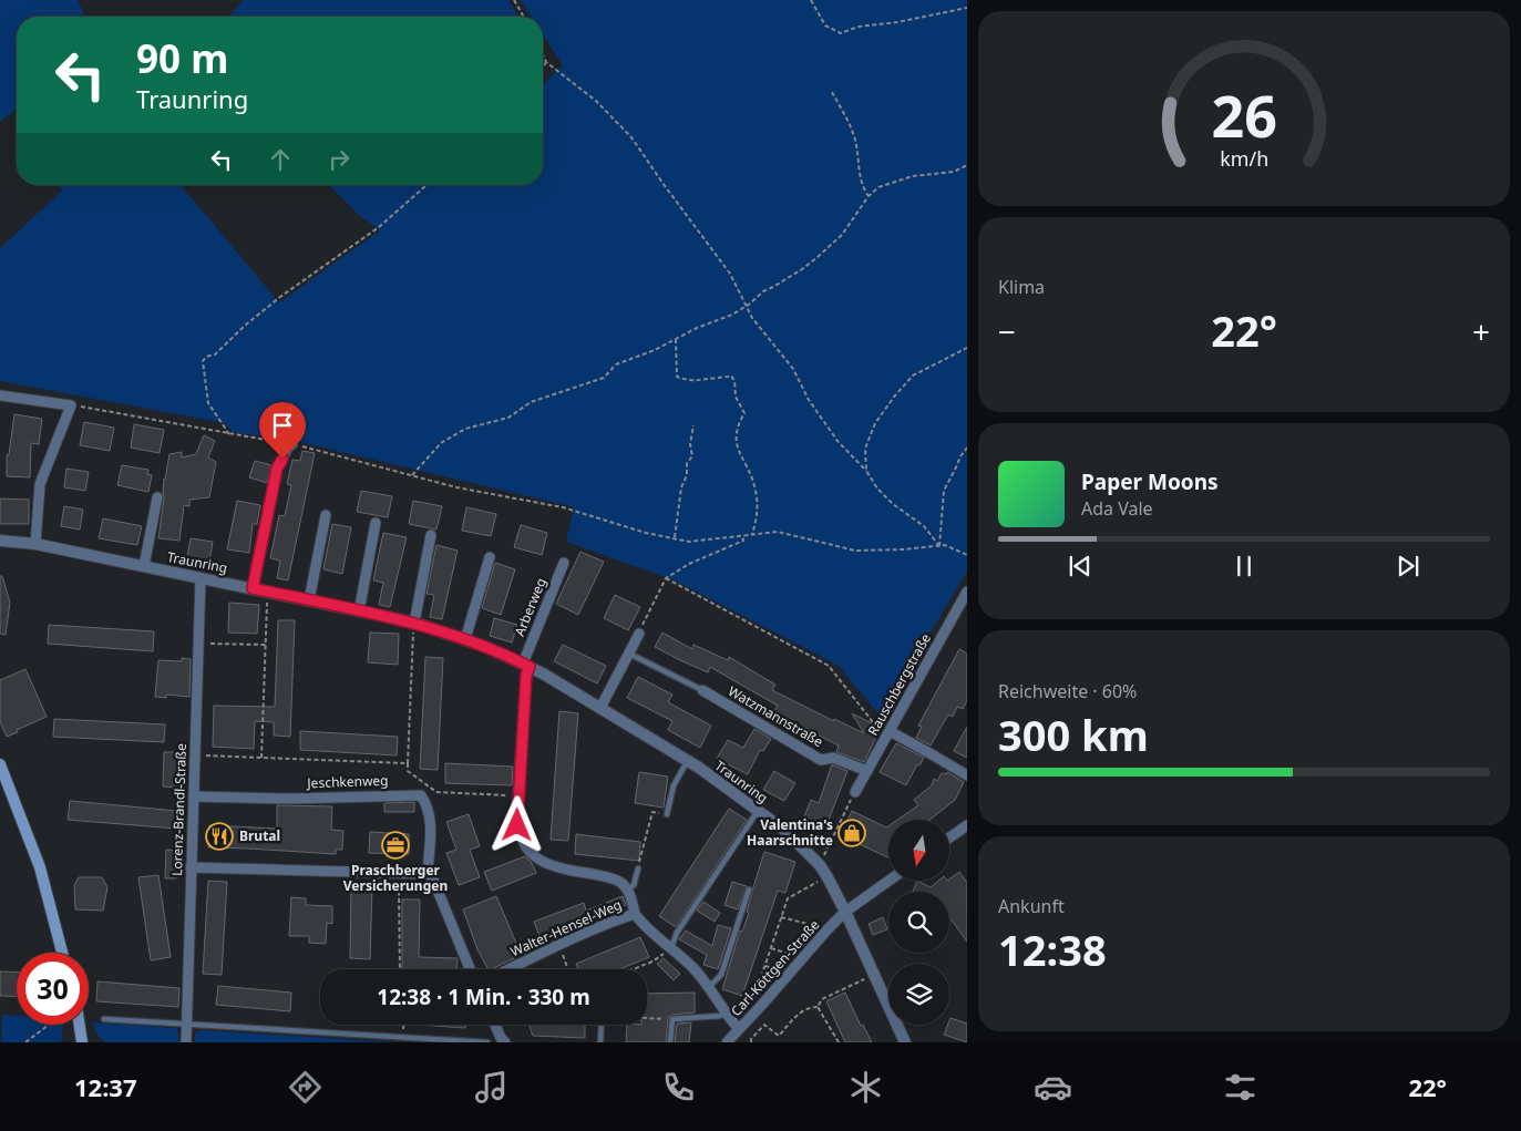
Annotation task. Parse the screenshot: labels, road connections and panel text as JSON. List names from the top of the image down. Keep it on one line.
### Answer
{"streets":{"street":["Traunring","Arberweg","Rauschbergstraße","Watzmannstraße","Jeschkenweg","Lorenz-Brandl-Straße","Walter-Hensel-Weg","Carl-Köttgen-Straße"]},"crossings":[["Traunring","Arberweg"],["Traunring","Lorenz-Brandl-Straße"],["Traunring","Carl-Köttgen-Straße"],["Arberweg","Jeschkenweg"],["Rauschbergstraße","Watzmannstraße"],["Jeschkenweg","Lorenz-Brandl-Straße"],["Walter-Hensel-Weg","Carl-Köttgen-Straße"]],"places":{"shop":["Valentina's Haarschnitte"],"restaurant":["Brutal"],"office":["Praschberger Versicherungen"]},"north":"bottom","page":{"turn":["90 m","Traunring"],"tile":["Klima",["Reichweite · 60%","300 km"],["Ankunft","12:38"]],"heat":["−","22°","+"],"song":["Paper Moons","Ada Vale"],"limit":"30","trip":"12:38 · 1 Min. · 330 m","tabs":["12:37","22°"],"gauge":["26","km/h"]}}
